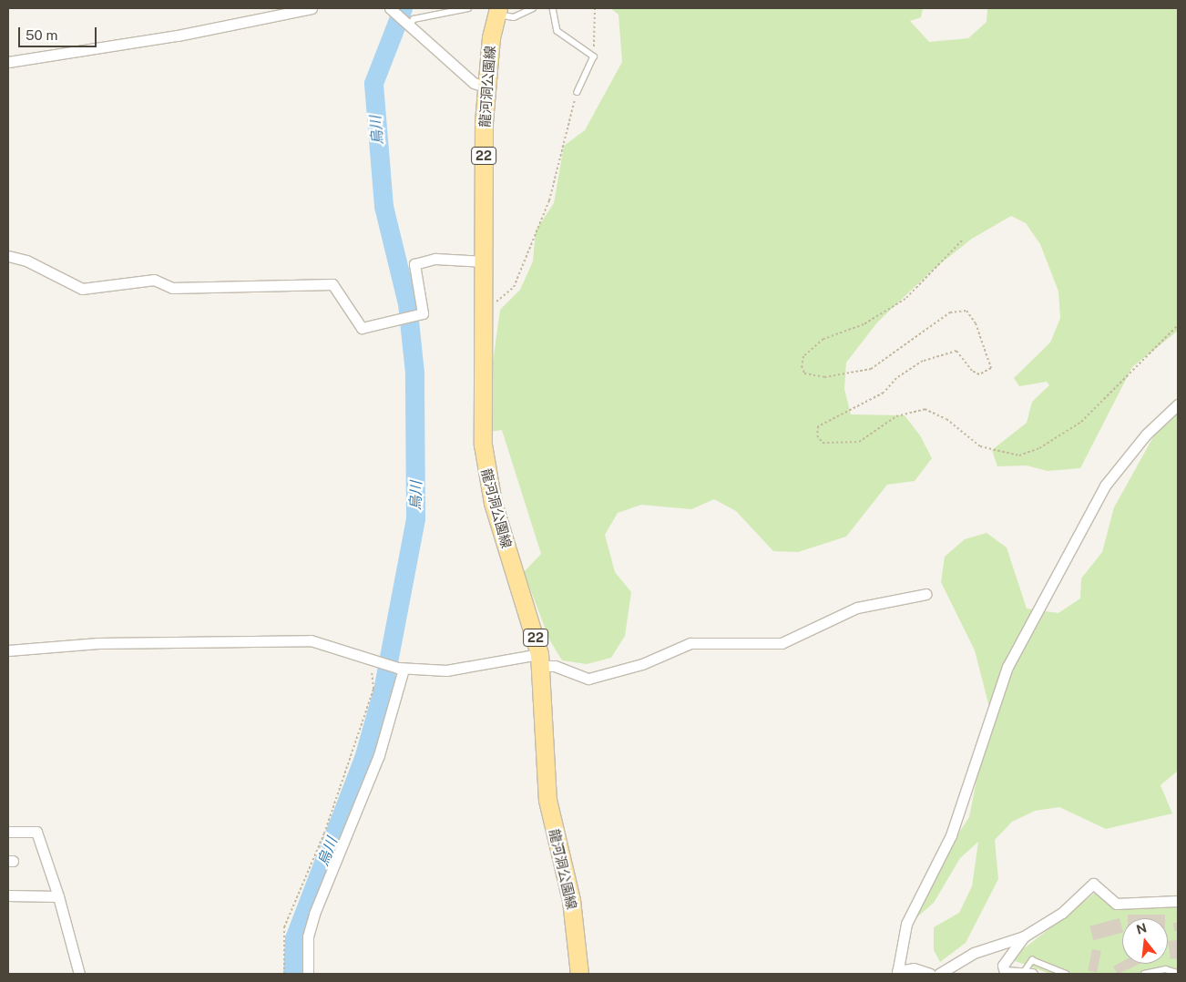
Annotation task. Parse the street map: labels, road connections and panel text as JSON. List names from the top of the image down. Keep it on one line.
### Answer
{"streets":{"main road":["龍河洞公園線","22"]},"water":["烏川"],"scale_bar":"50 m","north":"top"}
